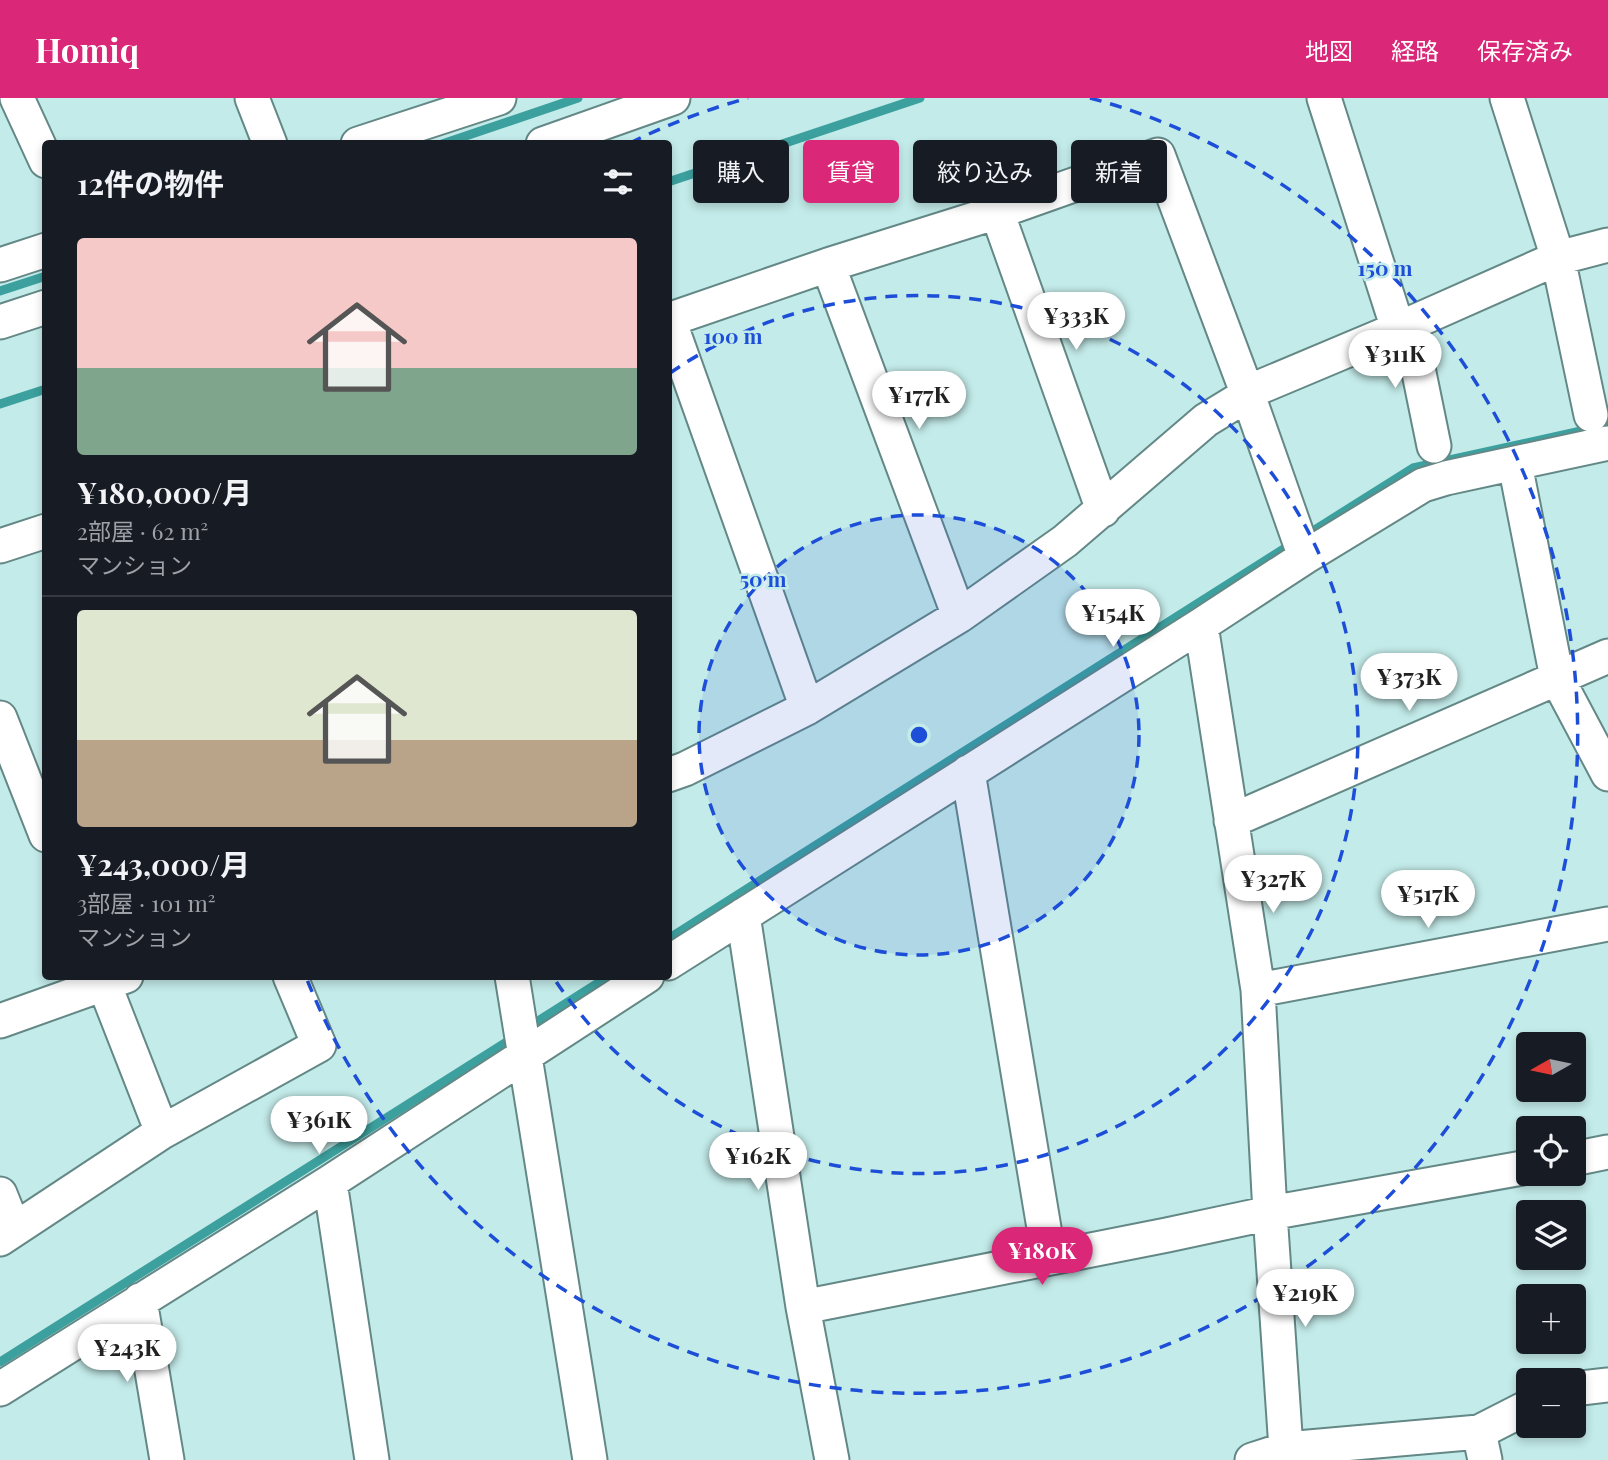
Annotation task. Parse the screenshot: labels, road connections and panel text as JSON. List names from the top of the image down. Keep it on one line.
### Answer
{"north":"left","page":{"header":"Homiq","nav":["地図","経路","保存済み"],"chip":["購入","賃貸","絞り込み","新着"],"heading":"12件の物件","list":[{"name":"¥180,000/月","note":"2部屋 · 62 m² · マンション"},{"name":"¥243,000/月","note":"3部屋 · 101 m² · マンション"}],"price":["¥333K","¥311K","¥177K","¥154K","¥373K","¥327K","¥517K","¥361K","¥162K","¥180K","¥219K","¥243K"],"map_buttons":["+","−"]},"rings":["150 m","100 m","50 m"]}
